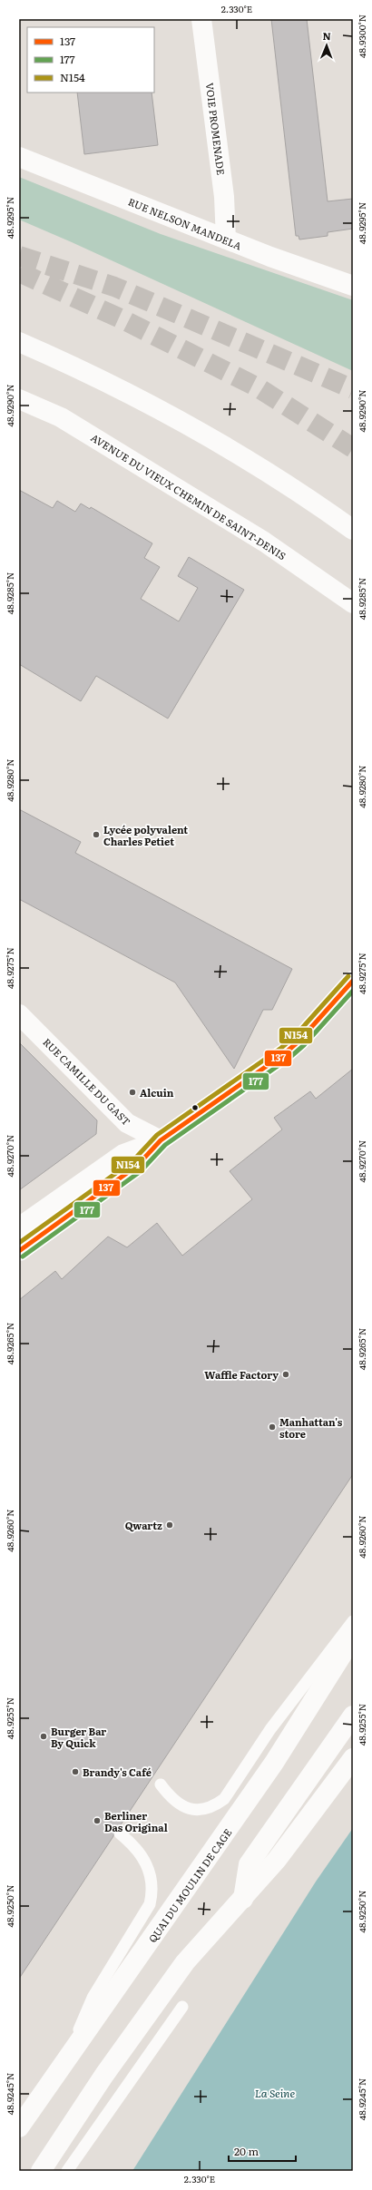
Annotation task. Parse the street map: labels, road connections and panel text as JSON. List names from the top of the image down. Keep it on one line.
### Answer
{"streets":{"main road":["VOIE PROMENADE","RUE NELSON MANDELA","AVENUE DU VIEUX CHEMIN DE SAINT-DENIS","RUE CAMILLE DU GAST","QUAI DU MOULIN DE CAGE"]},"crossings":[["VOIE PROMENADE","RUE NELSON MANDELA"]],"water":["La Seine"],"places":["Lycée polyvalent Charles Petiet","Alcuin","Waffle Factory","Manhattan's store","Qwartz","Burger Bar By Quick","Brandy's Café","Berliner Das Original"],"lines":["transit line N154","transit line 137","transit line 177"],"legend":["137","177","N154"],"scale_bar":"20 m","north":"top","coordinates":["2.330°E","48.9300°N","48.9295°N","48.9290°N","48.9285°N","48.9280°N","48.9275°N","48.9270°N","48.9265°N","48.9260°N","48.9255°N","48.9250°N","48.9245°N"]}
